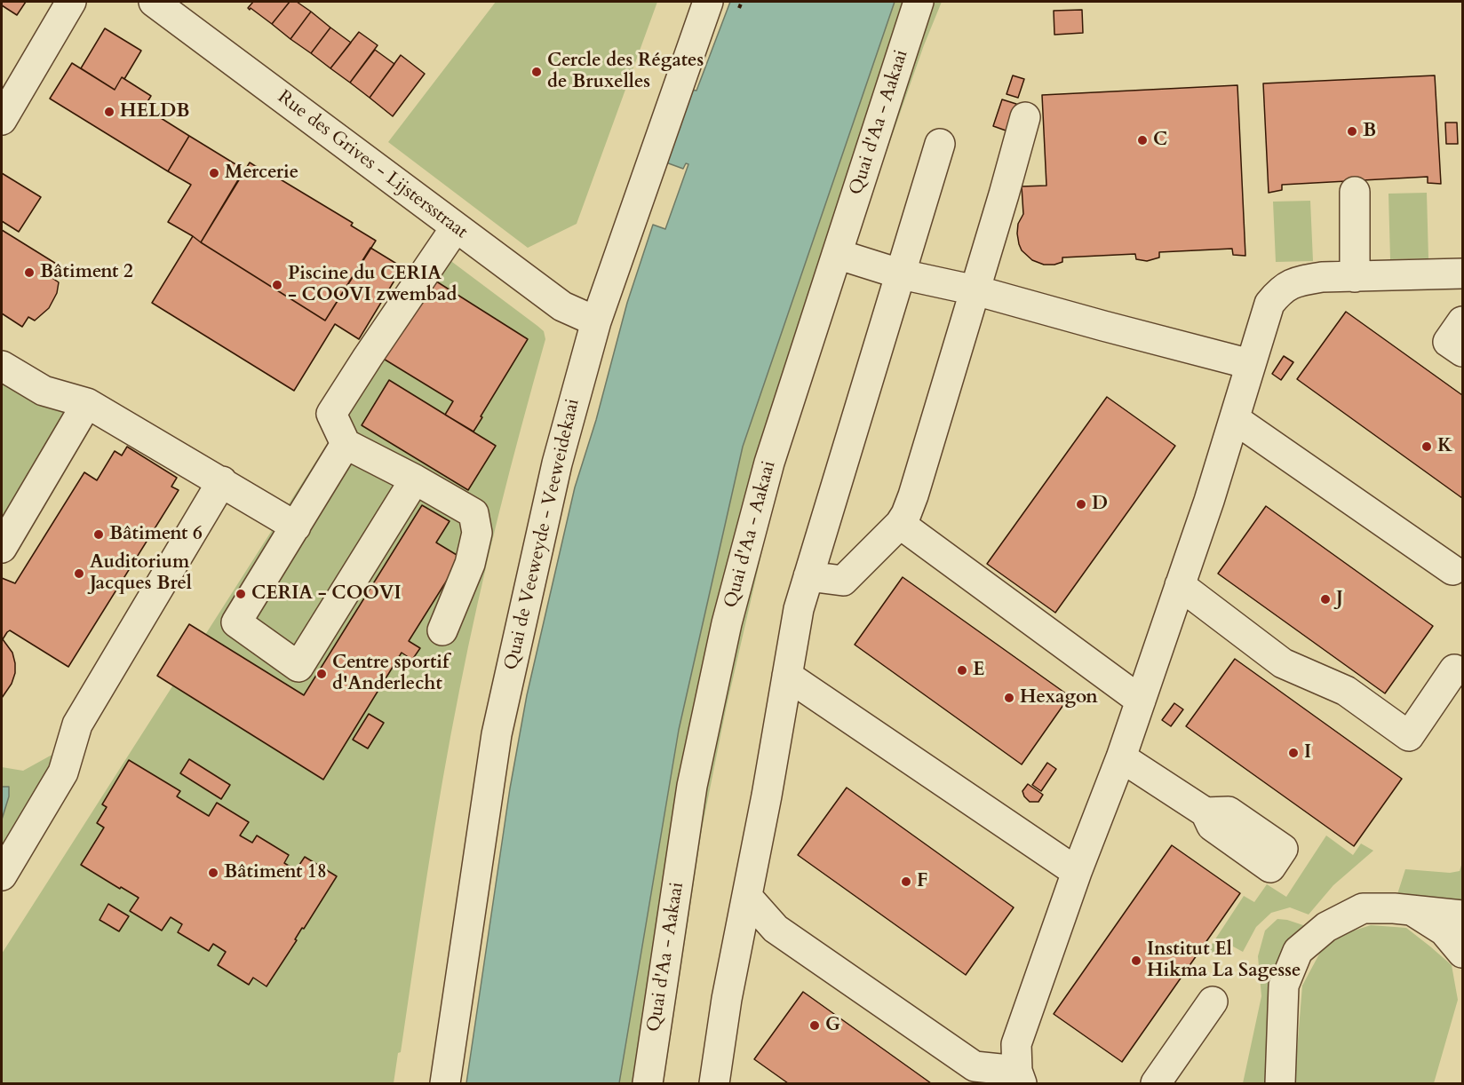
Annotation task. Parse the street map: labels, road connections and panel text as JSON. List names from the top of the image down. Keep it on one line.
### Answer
{"streets":{"street":["Quai d'Aa - Aakaai","Rue des Grives - Lijstersstraat","Quai de Veeweyde - Veeweidekaai"]},"crossings":[["Rue des Grives - Lijstersstraat","Quai de Veeweyde - Veeweidekaai"]],"places":["Cercle des Régates de Bruxelles","HELDB","B","C","Mercerie","Bâtiment 2","Piscine du CERIA - COOVI zwembad","K","D","Bâtiment 6","Auditorium Jacques Brel","CERIA - COOVI","J","E","Centre sportif d'Anderlecht","Hexagon","I","Bâtiment 18","F","Institut El Hikma La Sagesse","G"]}
